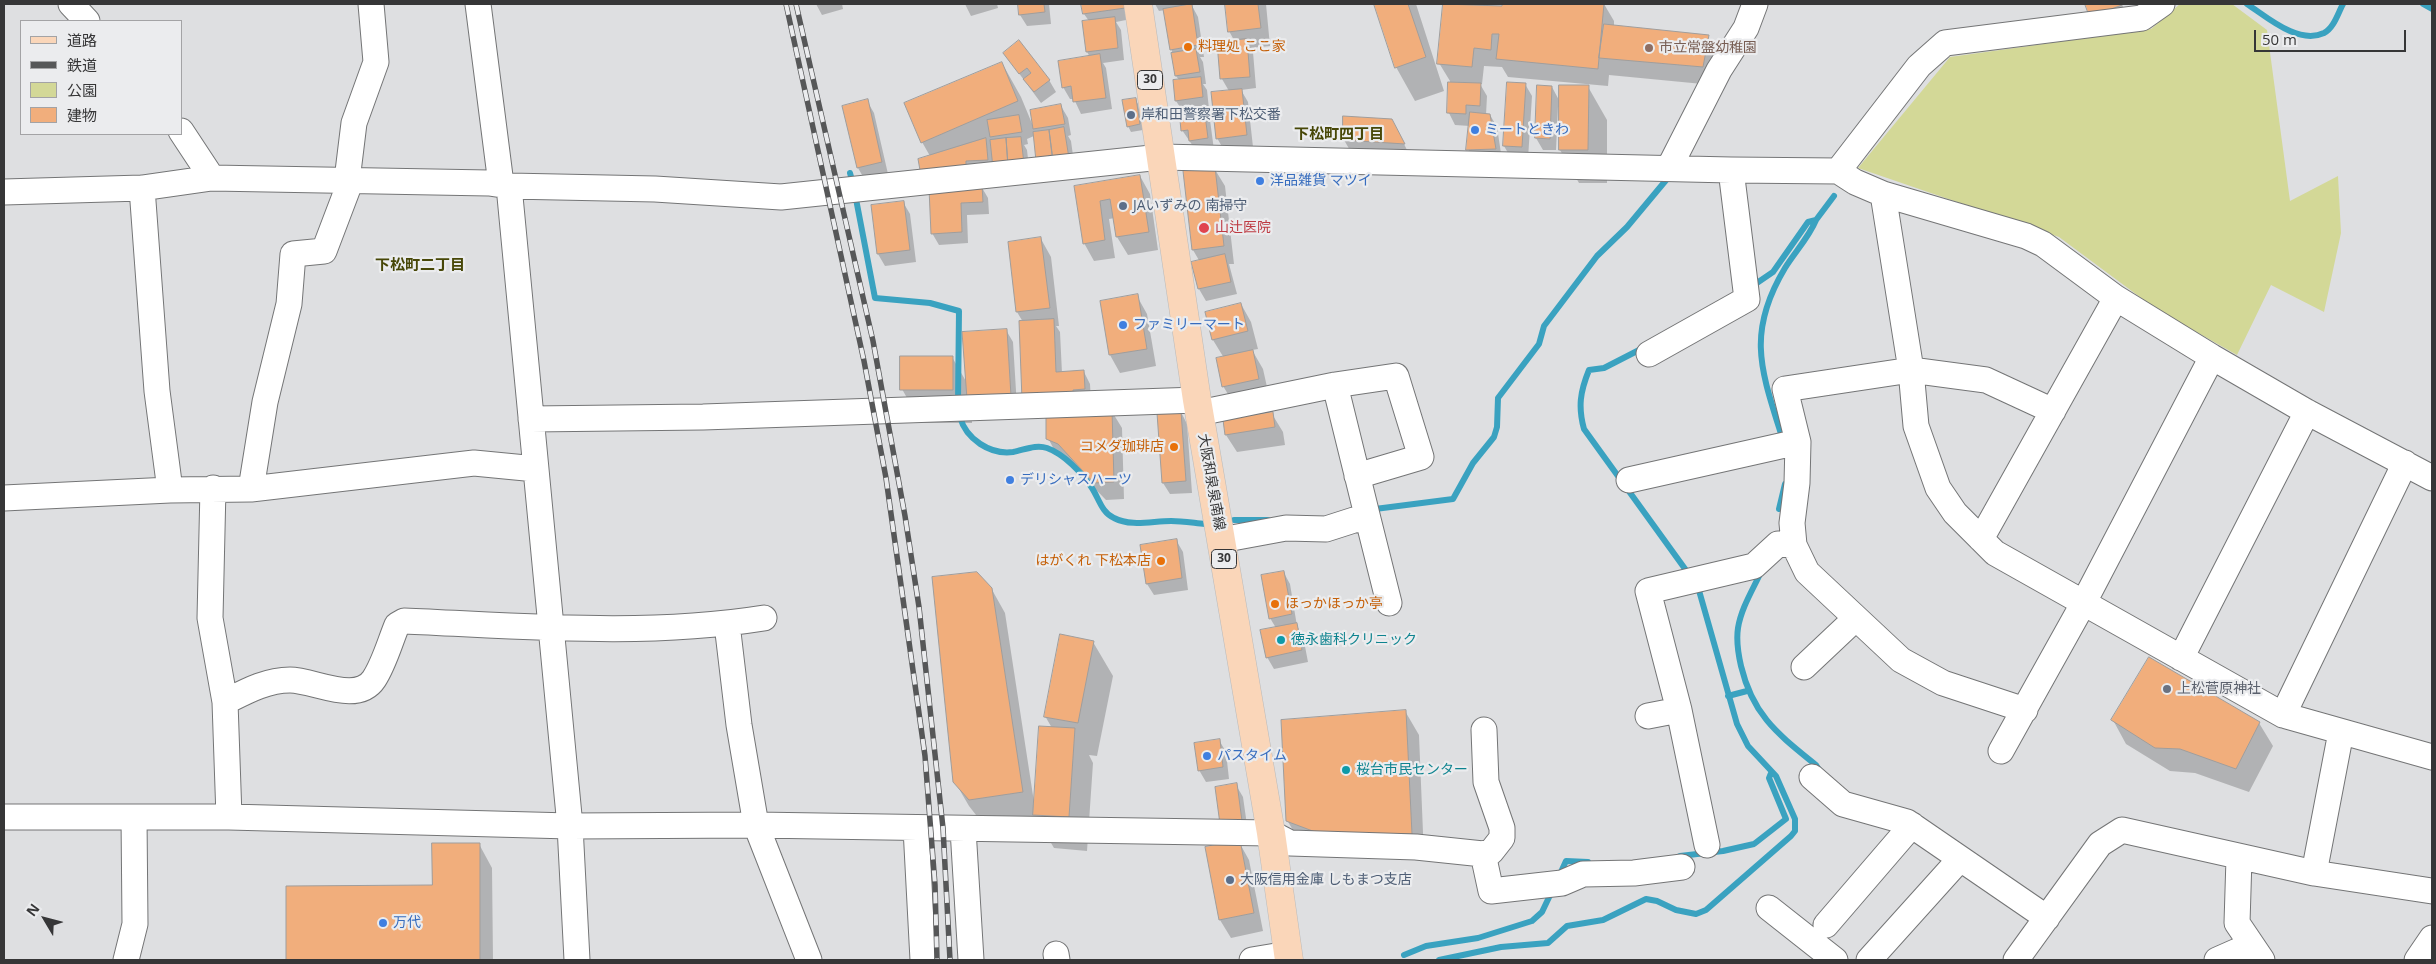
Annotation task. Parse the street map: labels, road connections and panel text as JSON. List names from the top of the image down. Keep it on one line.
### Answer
{"streets":{"main road":["30","大阪和泉泉南線"]},"districts":["下松町四丁目","下松町二丁目"],"places":["料理処 ここ家","市立常盤幼稚園","岸和田警察署下松交番","ミートときわ","洋品雑貨 マツイ","JAいずみの 南掃守","山辻医院","ファミリーマート","コメダ珈琲店","デリシャスハーツ","はがくれ 下松本店","ほっかほっか亭","徳永歯科クリニック","上松菅原神社","パスタイム","桜台市民センター","大阪信用金庫 しもまつ支店","万代"],"legend":["道路","鉄道","公園","建物"],"scale_bar":"50 m","north":"top left"}
